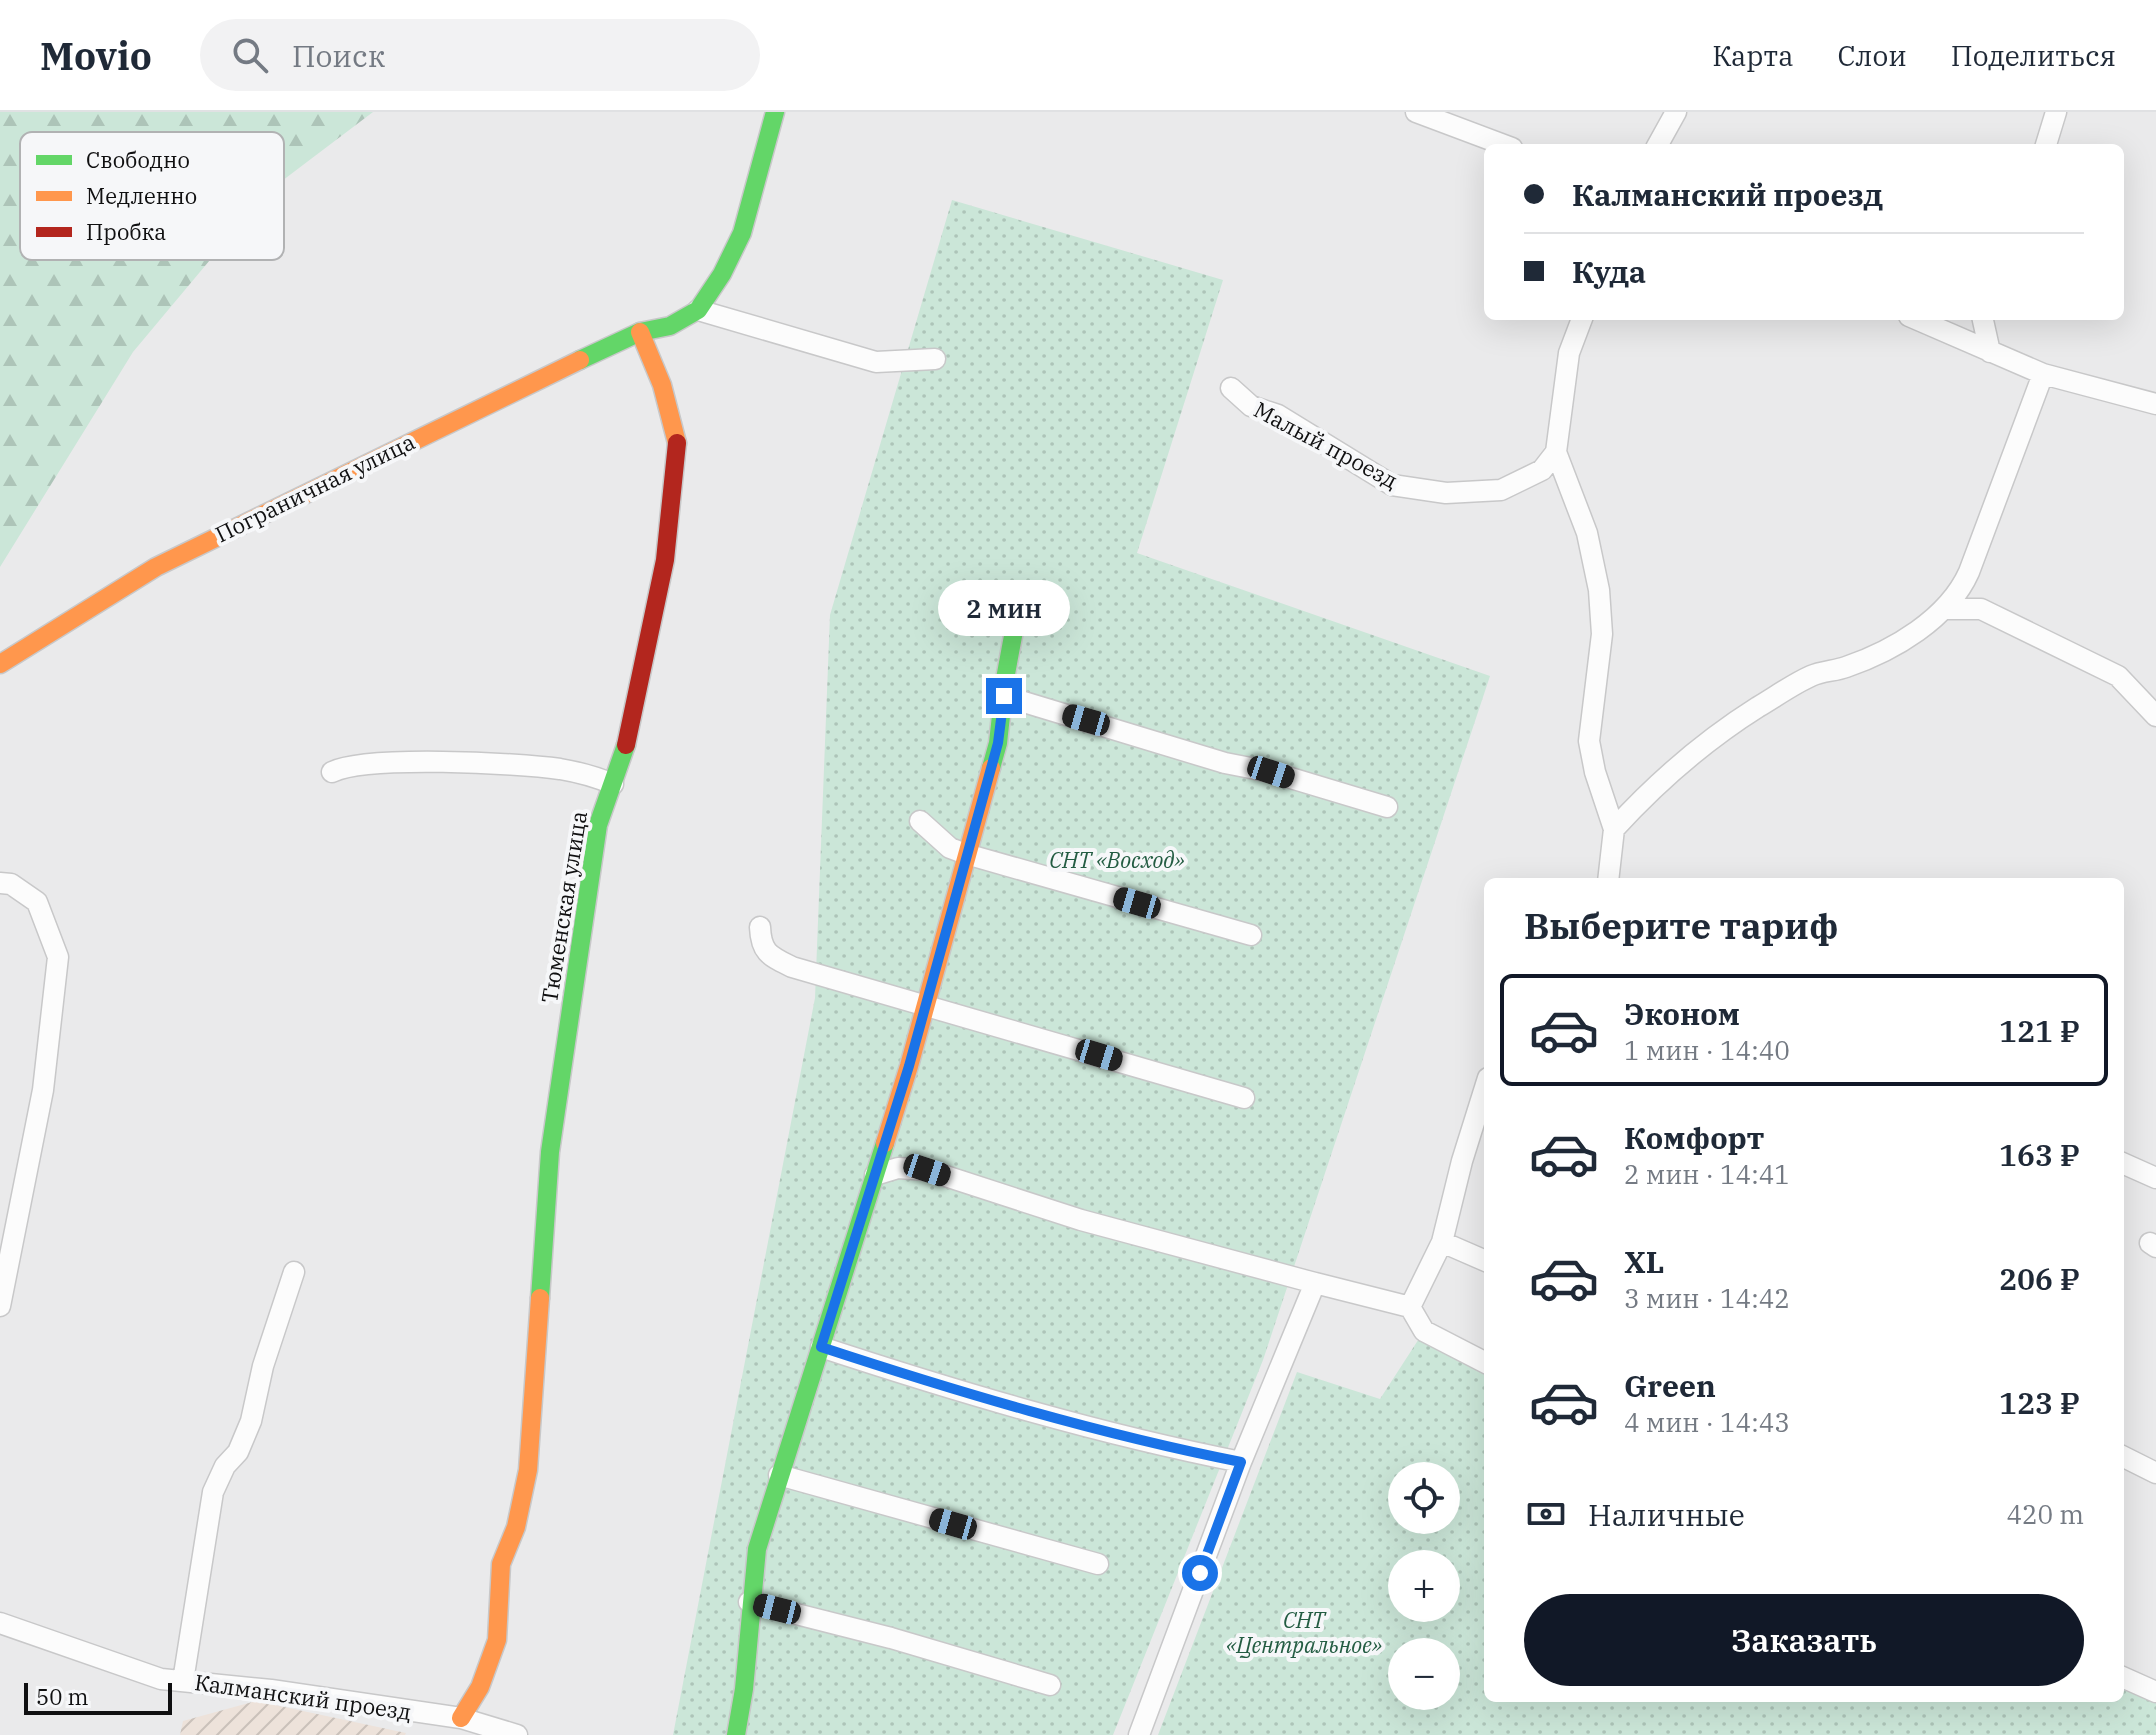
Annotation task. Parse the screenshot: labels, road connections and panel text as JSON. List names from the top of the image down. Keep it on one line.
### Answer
{"streets":{"street":["Малый проезд","Пограничная улица","Тюменская улица","Калманский проезд"]},"crossings":[["Пограничная улица","Тюменская улица"],["Тюменская улица","Калманский проезд"]],"parks":["СНТ «Восход»","СНТ «Центральное»"],"legend":["Свободно","Медленно","Пробка"],"scale_bar":"50 m","page":{"header":"Movio","search":"Поиск","nav":["Карта","Слои","Поделиться"],"banner":["Калманский проезд","Куда"],"bubble":"2 мин","heading":"Выберите тариф","list":[{"name":"Эконом","note":"1 мин · 14:40","value":"121 ₽"},{"name":"Комфорт","note":"2 мин · 14:41","value":"163 ₽"},{"name":"XL","note":"3 мин · 14:42","value":"206 ₽"},{"name":"Green","note":"4 мин · 14:43","value":"123 ₽"}],"map_buttons":["+","−"],"pay":["Наличные","420 m"],"buttons":"Заказать","scale":"50 m"}}
